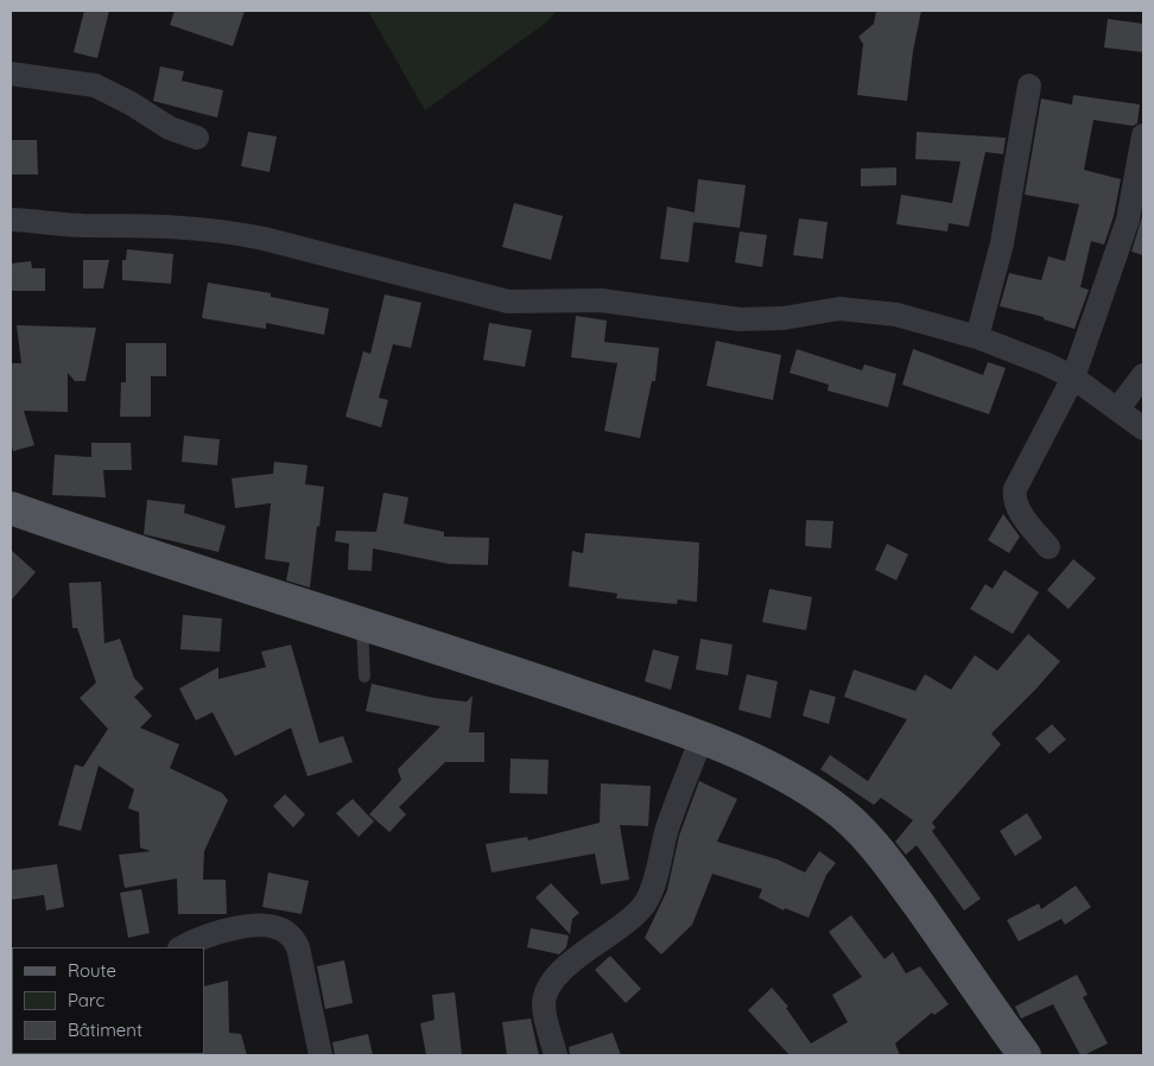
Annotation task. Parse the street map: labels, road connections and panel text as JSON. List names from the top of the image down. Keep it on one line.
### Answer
{"legend":["Route","Parc","Bâtiment"]}
